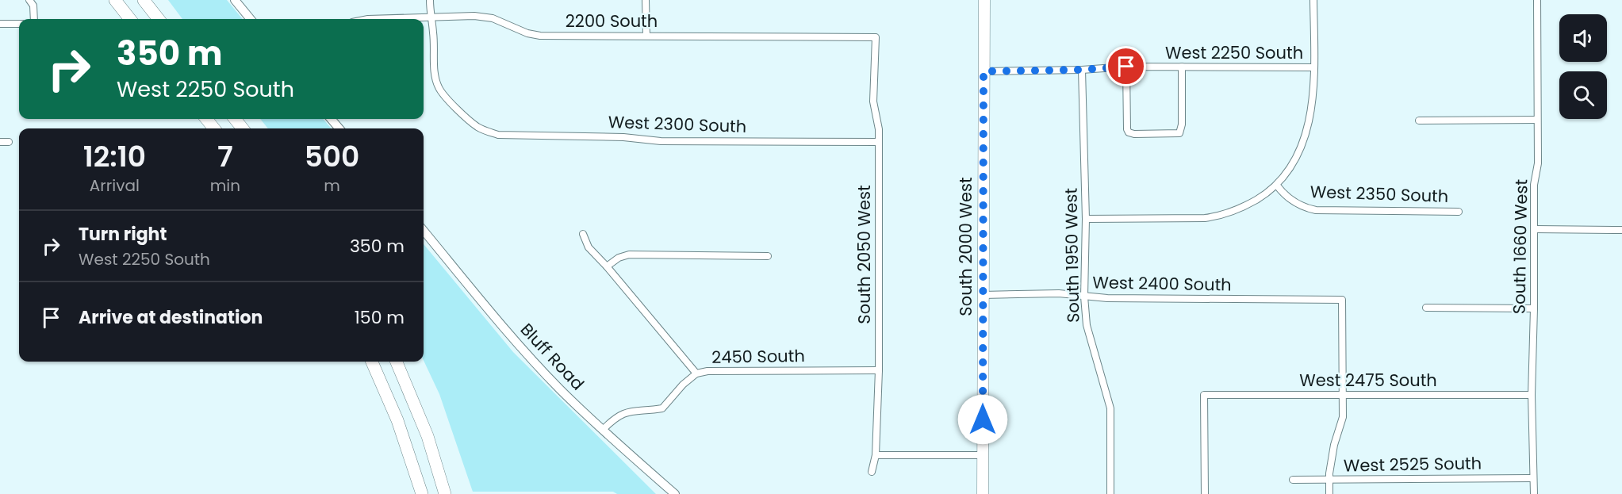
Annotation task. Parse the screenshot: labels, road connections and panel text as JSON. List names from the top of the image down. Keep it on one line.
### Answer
{"streets":{"main road":["South 2000 West"],"street":["2200 South","West 2250 South","West 2300 South","West 2350 South","South 1660 West","South 2050 West","South 1950 West","West 2400 South","Bluff Road","2450 South","West 2475 South","West 2525 South"]},"crossings":[["2200 South","West 2300 South"],["2200 South","South 2050 West"],["West 2250 South","South 2000 West"],["West 2250 South","South 1950 West"],["West 2300 South","South 2050 West"],["South 2000 West","West 2400 South"],["South 1660 West","West 2475 South"],["South 1660 West","West 2525 South"],["South 2050 West","2450 South"],["South 1950 West","West 2400 South"],["West 2400 South","West 2475 South"],["Bluff Road","2450 South"]],"page":{"turn":["350 m","West 2250 South"],"eta":["12:10","Arrival","7","min","500","m"],"list":[{"name":"Turn right","note":"West 2250 South","value":"350 m"},{"name":"Arrive at destination","value":"150 m"}]}}
